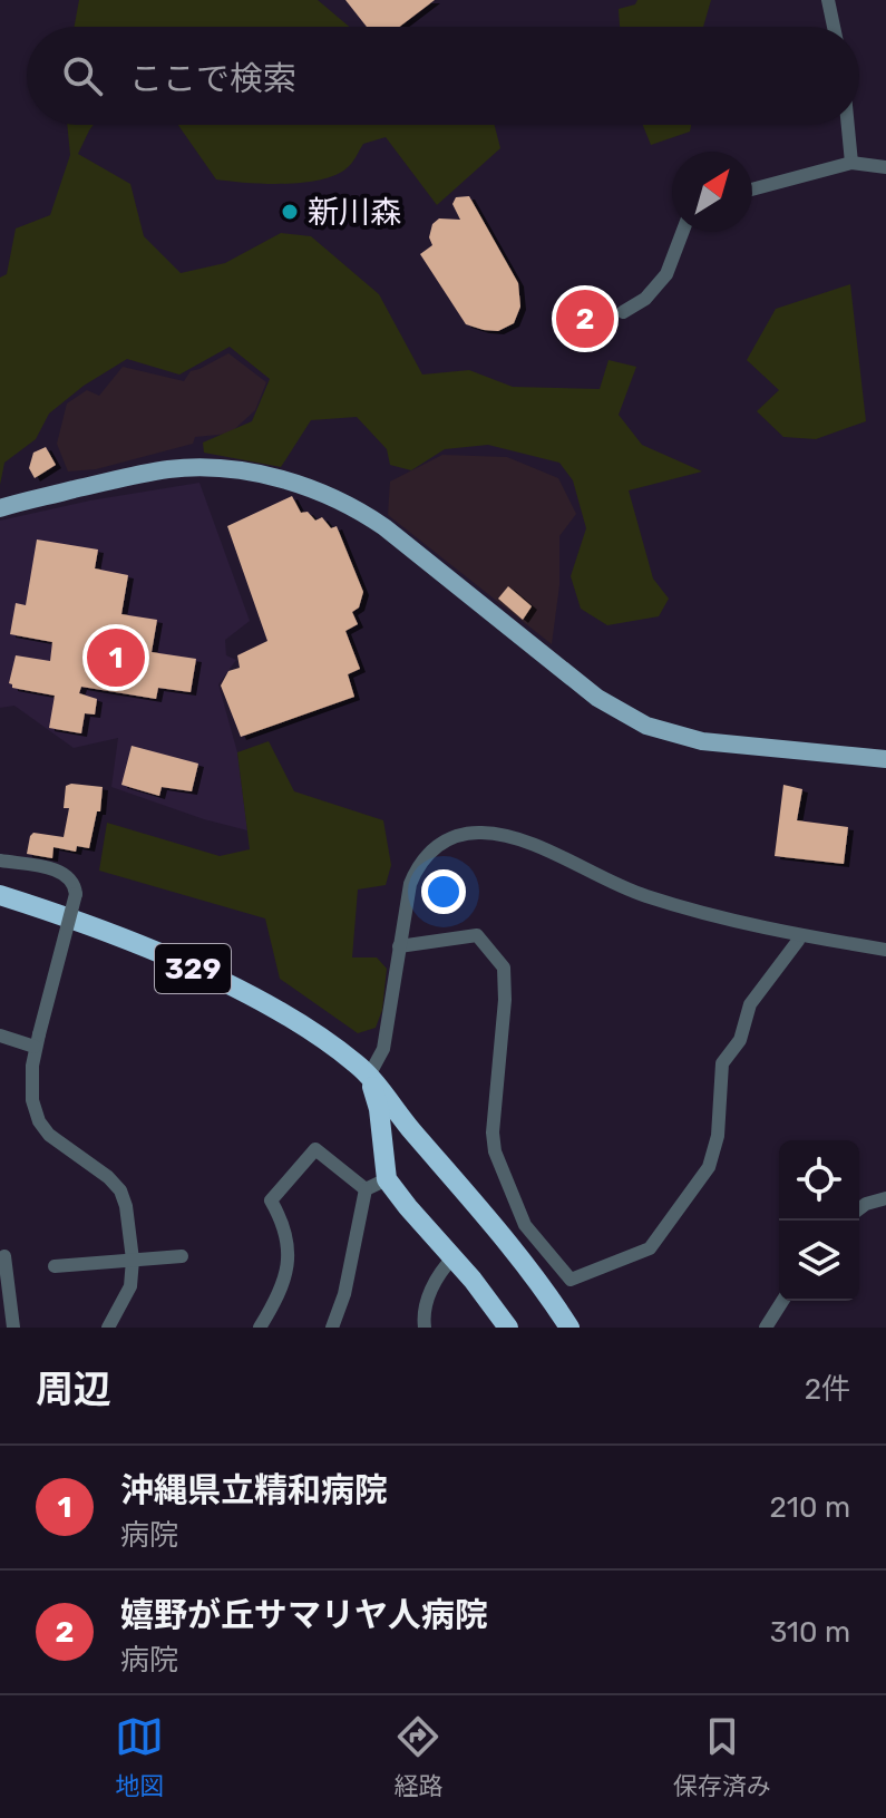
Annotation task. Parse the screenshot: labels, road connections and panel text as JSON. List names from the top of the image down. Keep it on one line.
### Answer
{"streets":{"highway":["329"]},"places":["新川森"],"north":"top right","page":{"search":"ここで検索","pins":["2","1"],"heading":["周辺","2件"],"list":[{"mark":"1","name":"沖縄県立精和病院","note":"病院","value":"210 m"},{"mark":"2","name":"嬉野が丘サマリヤ人病院","note":"病院","value":"310 m"}],"nav":["地図","経路","保存済み"]}}
